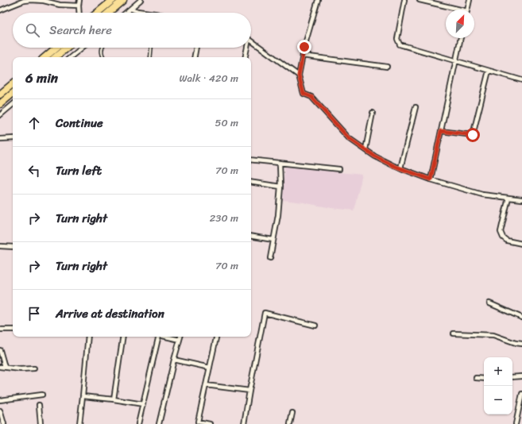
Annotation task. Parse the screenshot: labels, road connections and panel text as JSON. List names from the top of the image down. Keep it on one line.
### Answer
{"north":"top right","page":{"search":"Search here","heading":["6 min","Walk · 420 m"],"list":[["Continue","50 m"],["Turn left","70 m"],["Turn right","230 m"],["Turn right","70 m"],"Arrive at destination"],"map_buttons":["+","−"]}}
